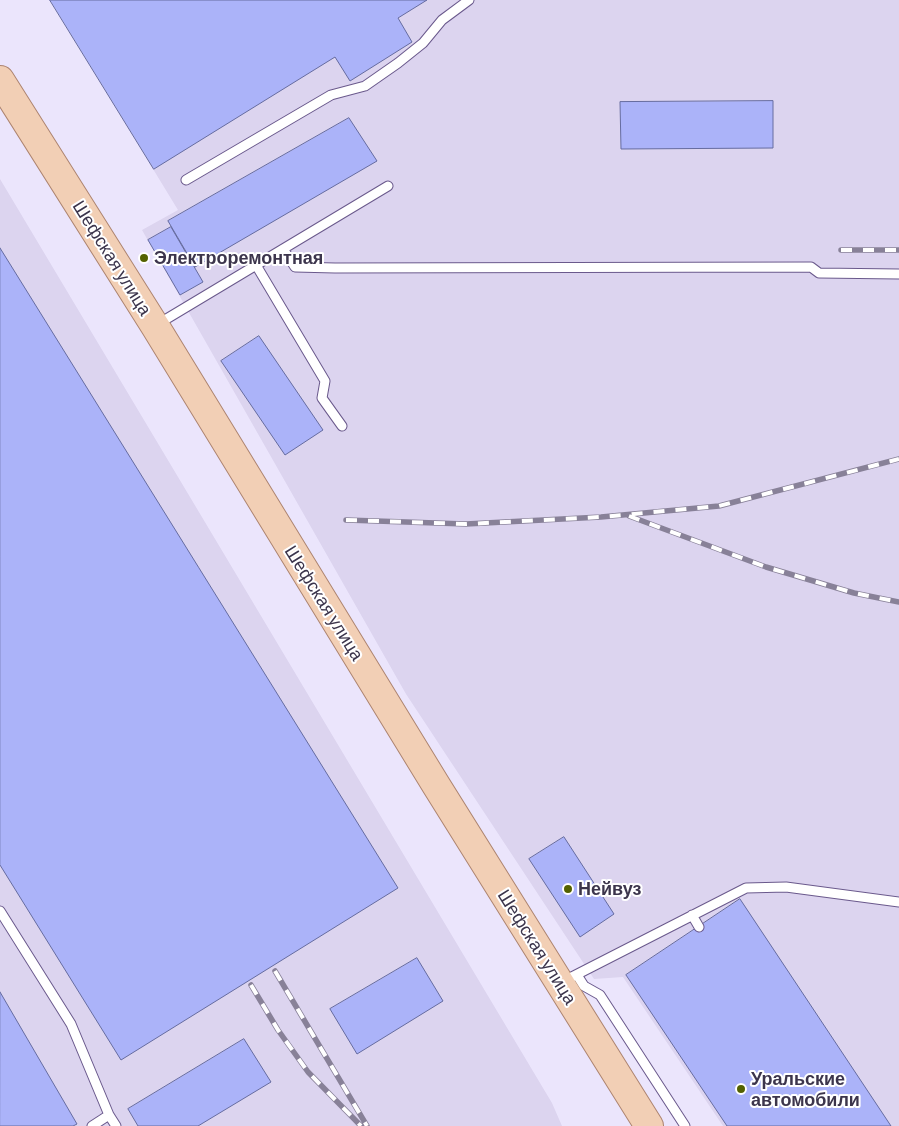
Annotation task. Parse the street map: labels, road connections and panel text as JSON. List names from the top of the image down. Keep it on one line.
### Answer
{"streets":{"main road":["Шефская улица"]},"places":["Электроремонтная","Нейвуз","Уральские автомобили"]}
